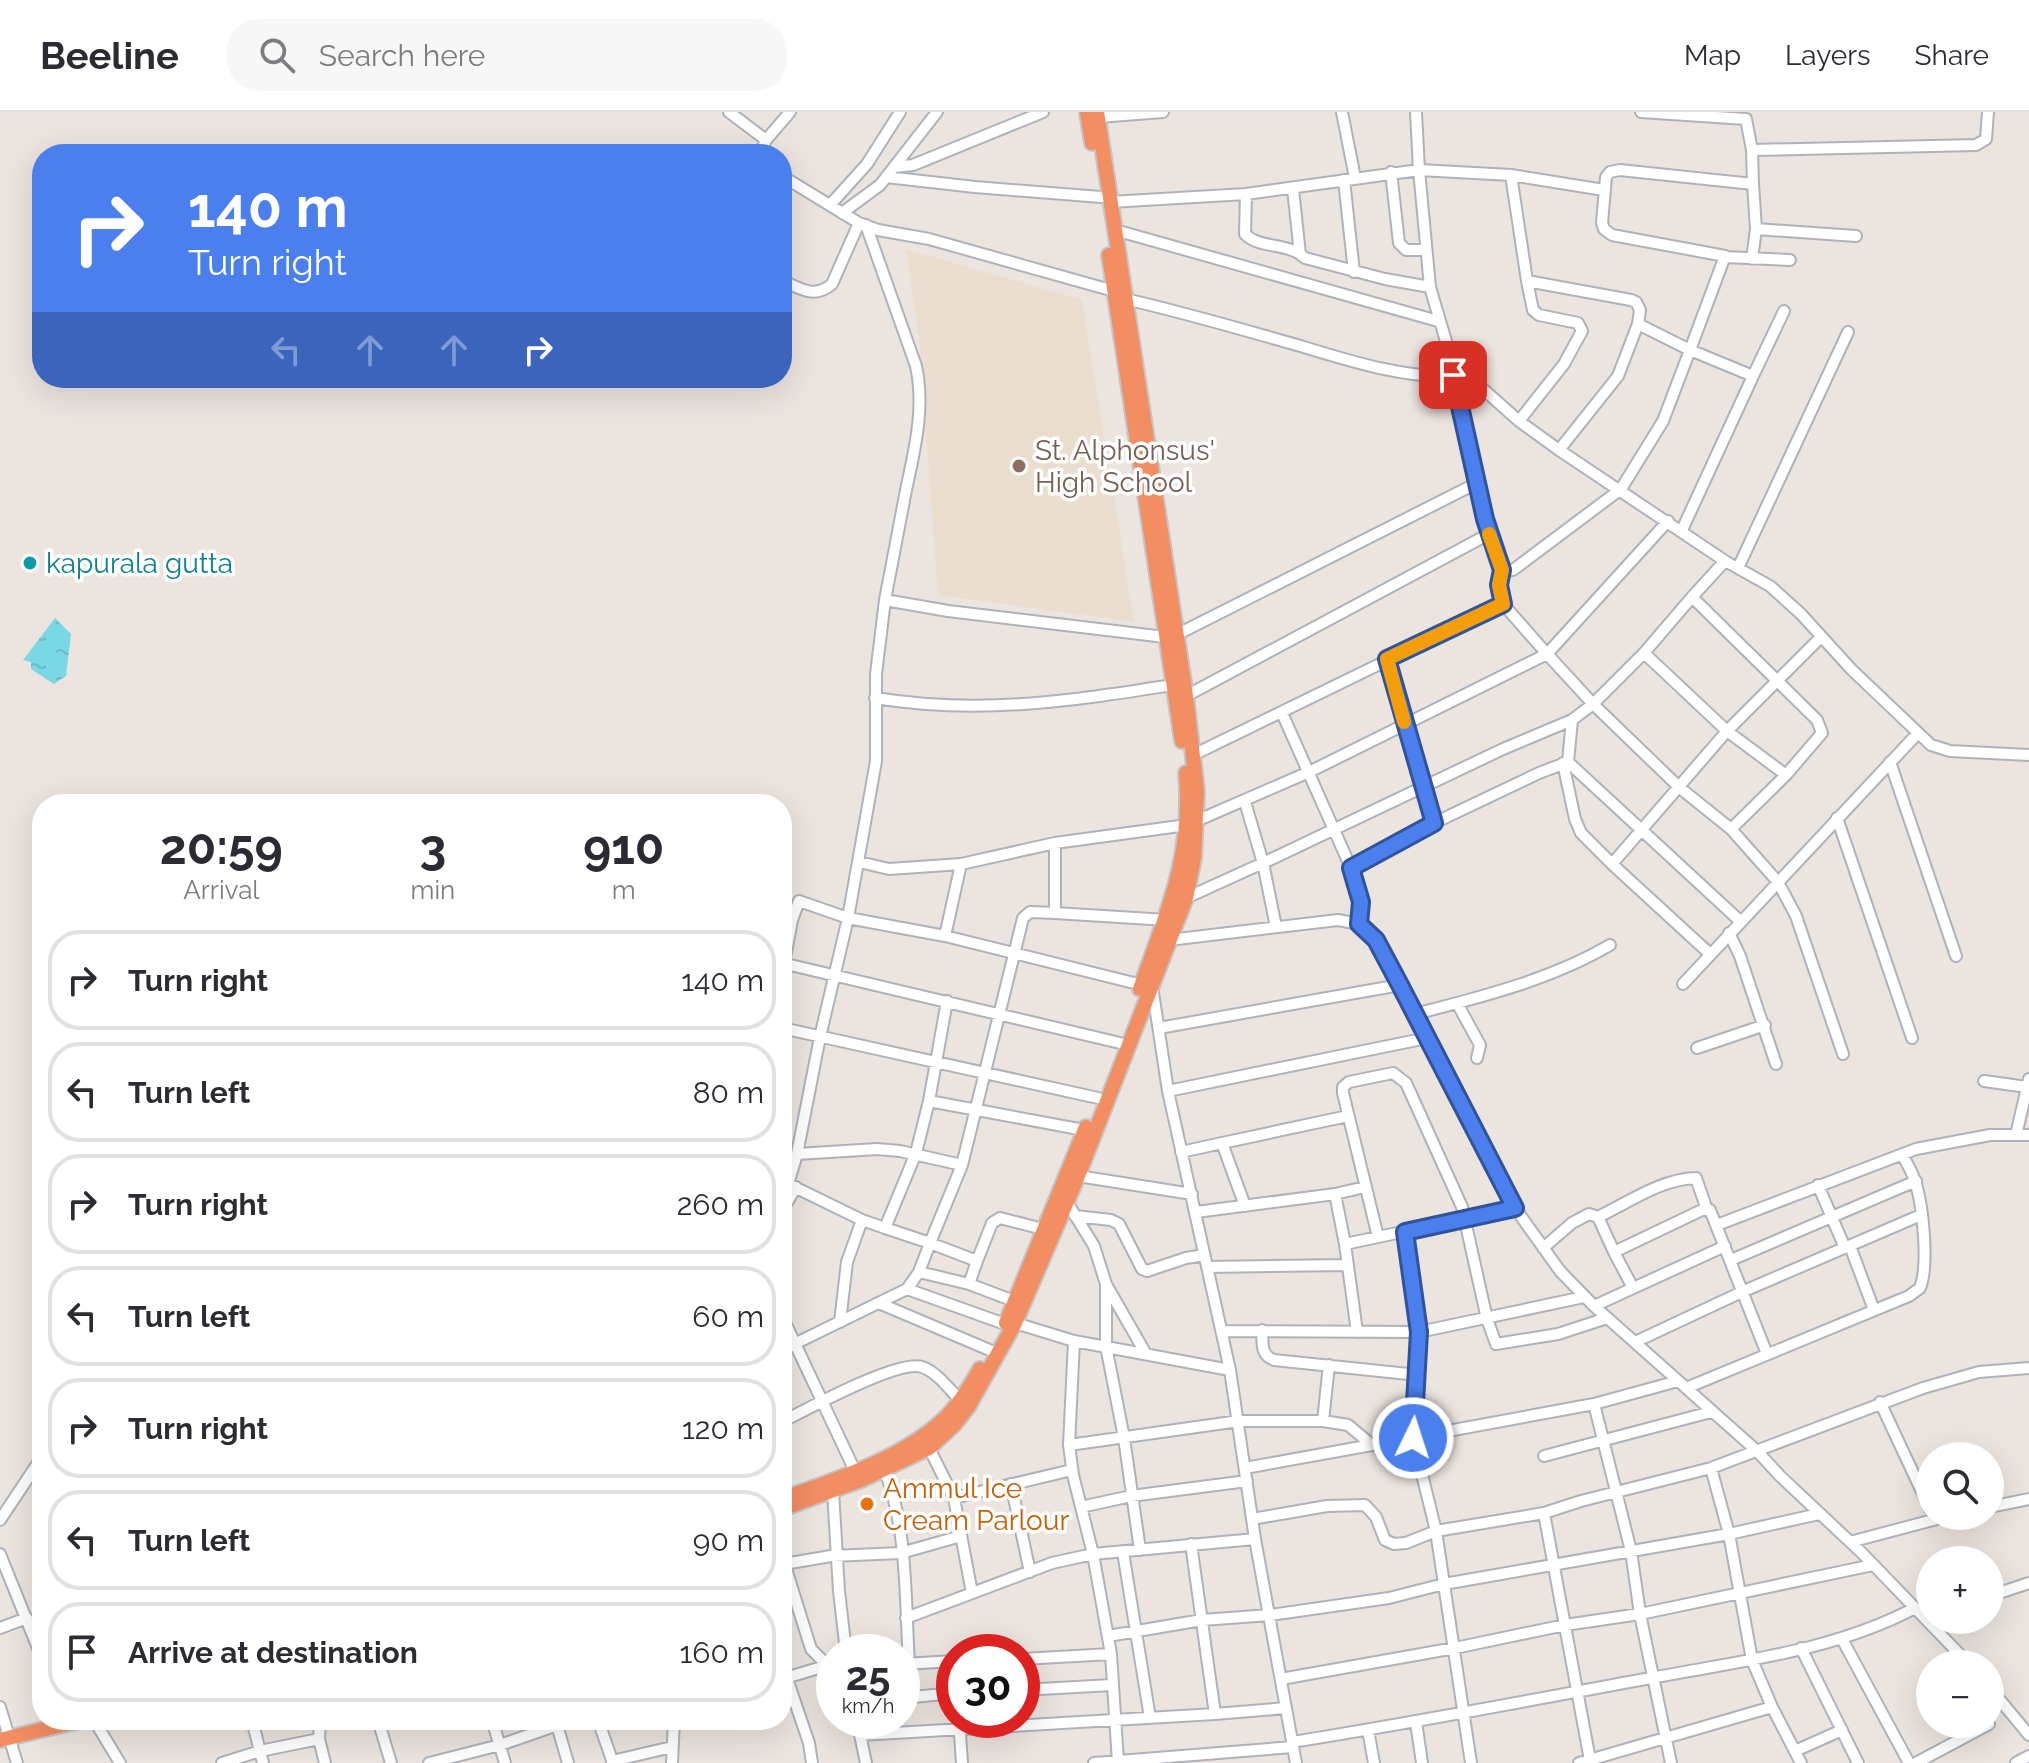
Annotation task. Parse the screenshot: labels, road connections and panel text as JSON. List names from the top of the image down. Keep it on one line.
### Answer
{"places":["St. Alphonsus' High School","kapurala gutta","Ammul Ice Cream Parlour"],"page":{"header":"Beeline","search":"Search here","nav":["Map","Layers","Share"],"turn":["140 m","Turn right"],"eta":["20:59","Arrival","3","min","910","m"],"list":[{"name":"Turn right","value":"140 m"},{"name":"Turn left","value":"80 m"},{"name":"Turn right","value":"260 m"},{"name":"Turn left","value":"60 m"},{"name":"Turn right","value":"120 m"},{"name":"Turn left","value":"90 m"},{"name":"Arrive at destination","value":"160 m"}],"map_buttons":["+","−"],"speed":"25 km/h","limit":"30"}}
